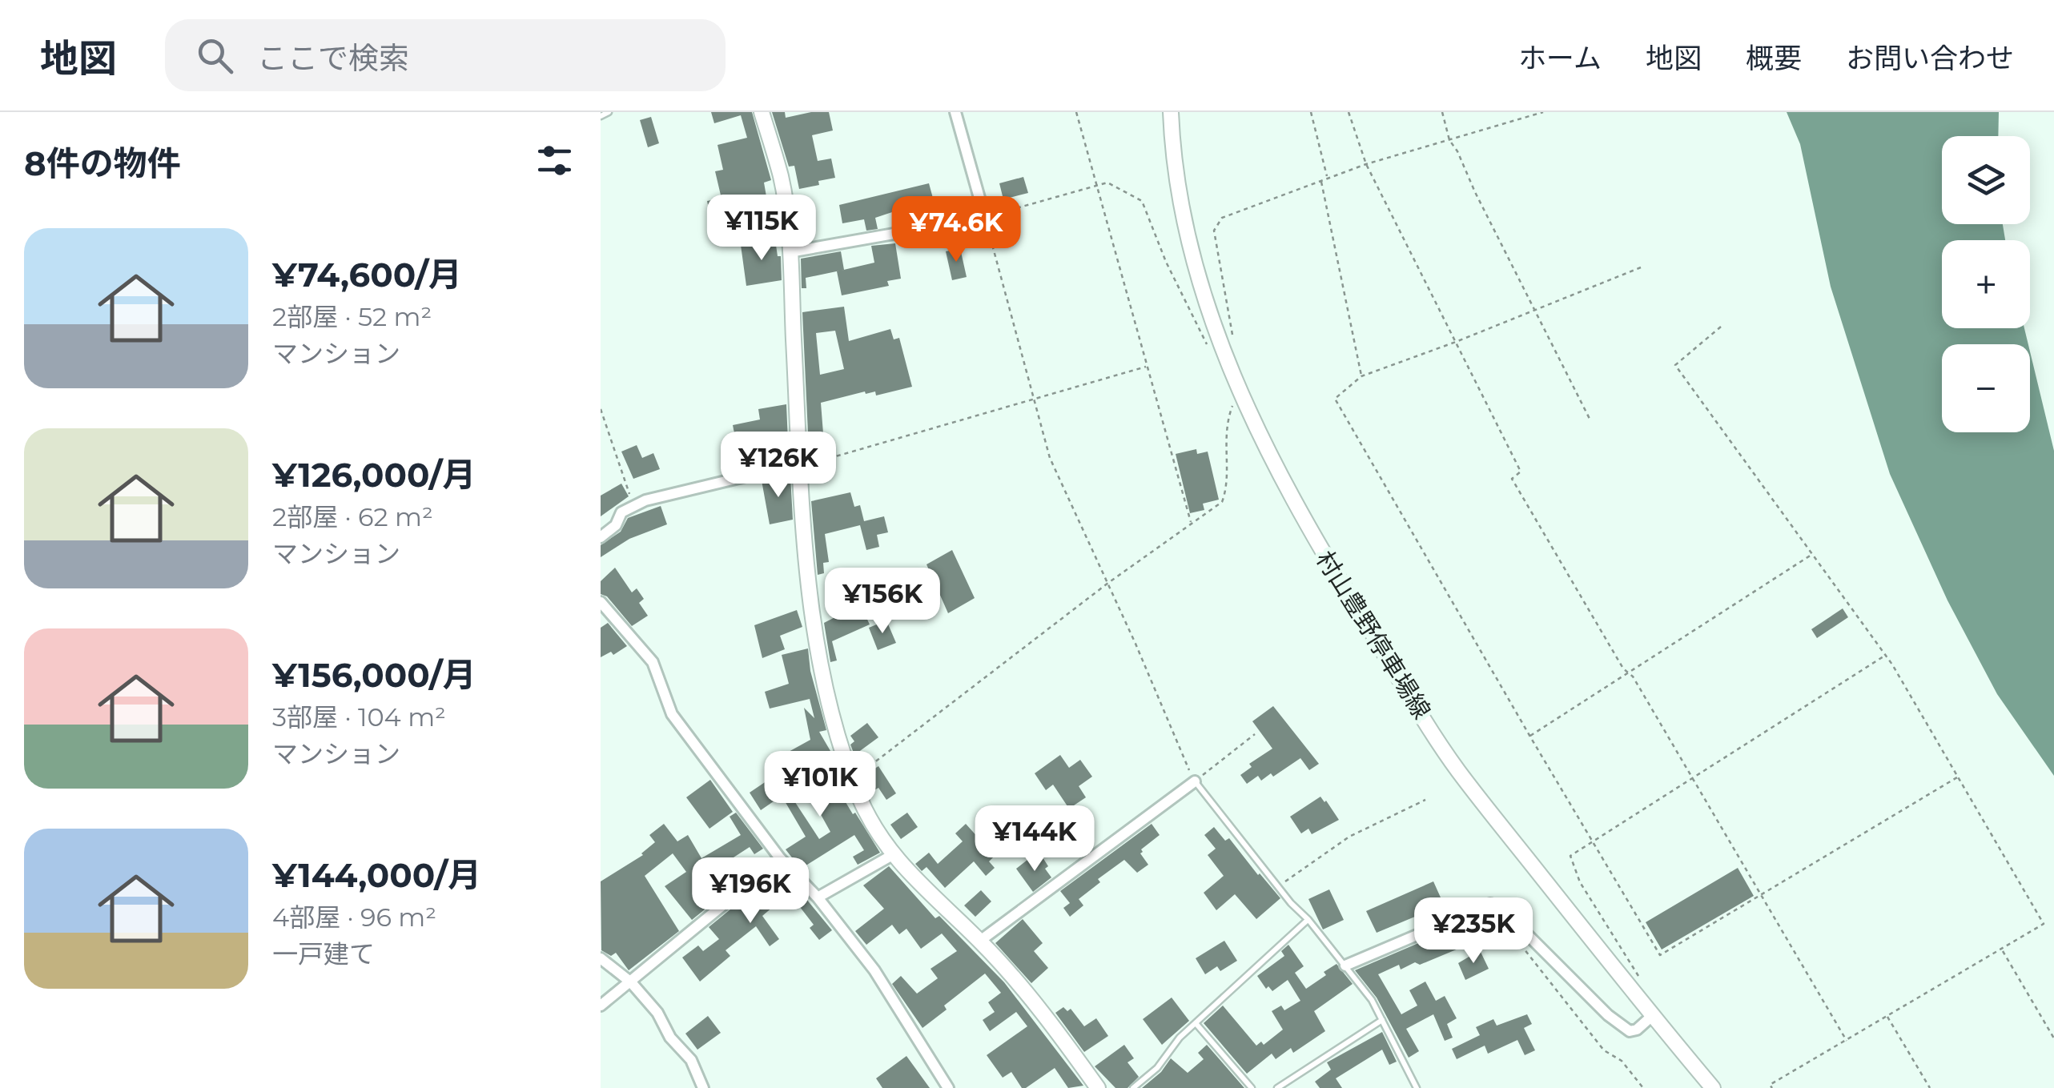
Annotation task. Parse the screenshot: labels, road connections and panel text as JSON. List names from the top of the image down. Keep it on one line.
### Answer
{"streets":{"main road":["村山豊野停車場線"]},"page":{"header":"地図","search":"ここで検索","nav":["ホーム","地図","概要","お問い合わせ"],"heading":"8件の物件","map_buttons":["+","−"],"price":["¥115K","¥74.6K","¥126K","¥156K","¥101K","¥144K","¥196K","¥235K"],"list":[{"name":"¥74,600/月","note":"2部屋 · 52 m² · マンション"},{"name":"¥126,000/月","note":"2部屋 · 62 m² · マンション"},{"name":"¥156,000/月","note":"3部屋 · 104 m² · マンション"},{"name":"¥144,000/月","note":"4部屋 · 96 m² · 一戸建て"}]}}
